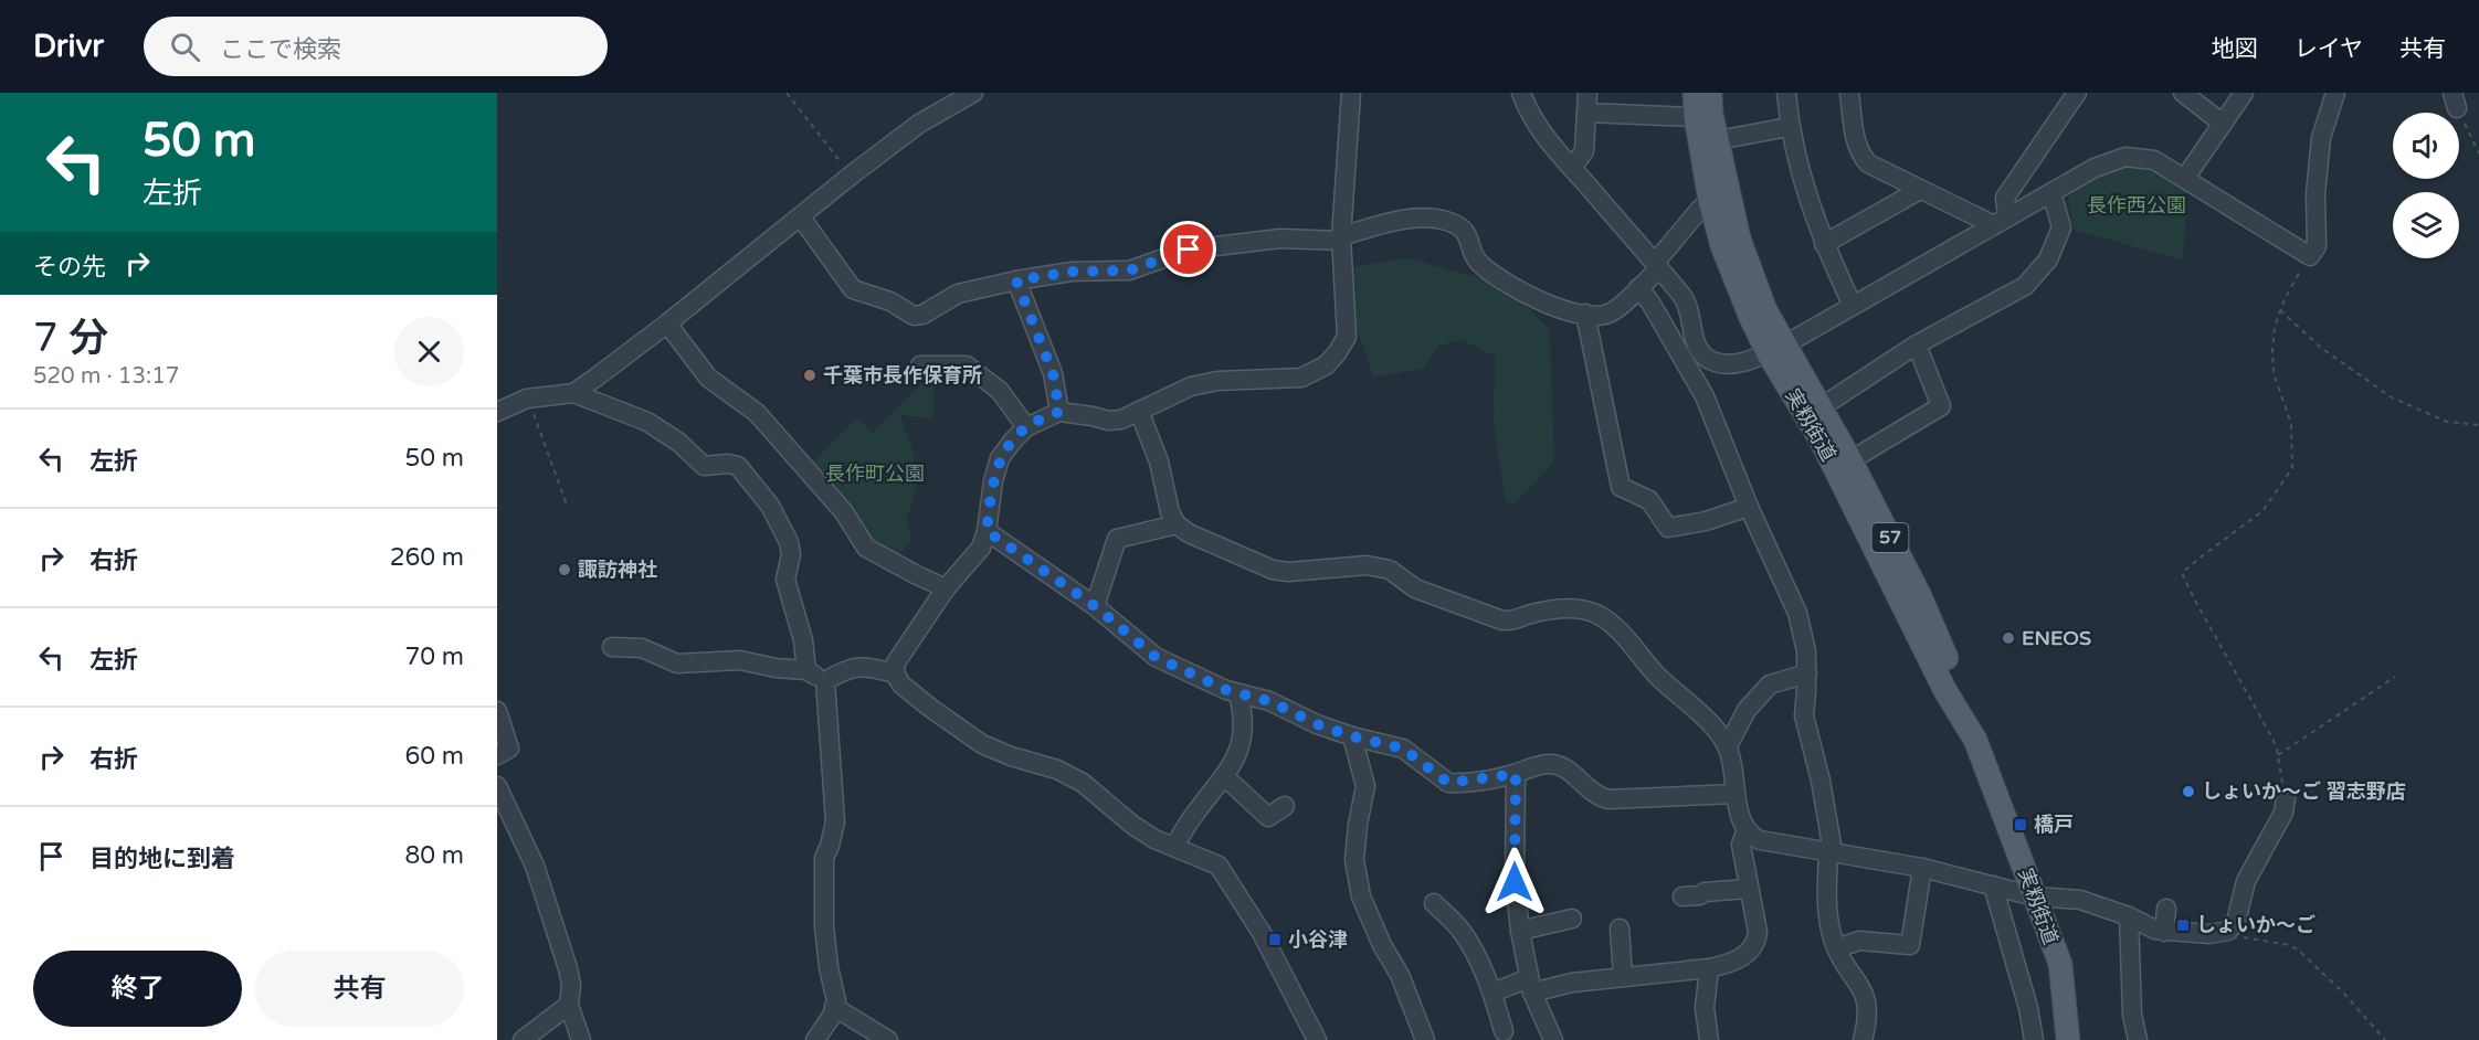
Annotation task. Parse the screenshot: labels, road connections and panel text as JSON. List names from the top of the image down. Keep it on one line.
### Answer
{"streets":{"main road":["実籾街道","57"]},"parks":["長作西公園","長作町公園"],"places":{"other":["千葉市長作保育所","諏訪神社","ENEOS","しょいか～ご 習志野店"],"transit":["橋戸","しょいか〜ご","小谷津"]},"page":{"header":"Drivr","search":"ここで検索","nav":["地図","レイヤ","共有"],"turn":["50 m","左折"],"then":"その先","heading":["7 分","520 m · 13:17"],"list":[{"name":"左折","value":"50 m"},{"name":"右折","value":"260 m"},{"name":"左折","value":"70 m"},{"name":"右折","value":"60 m"},{"name":"目的地に到着","value":"80 m"}],"buttons":["終了","共有"]}}
